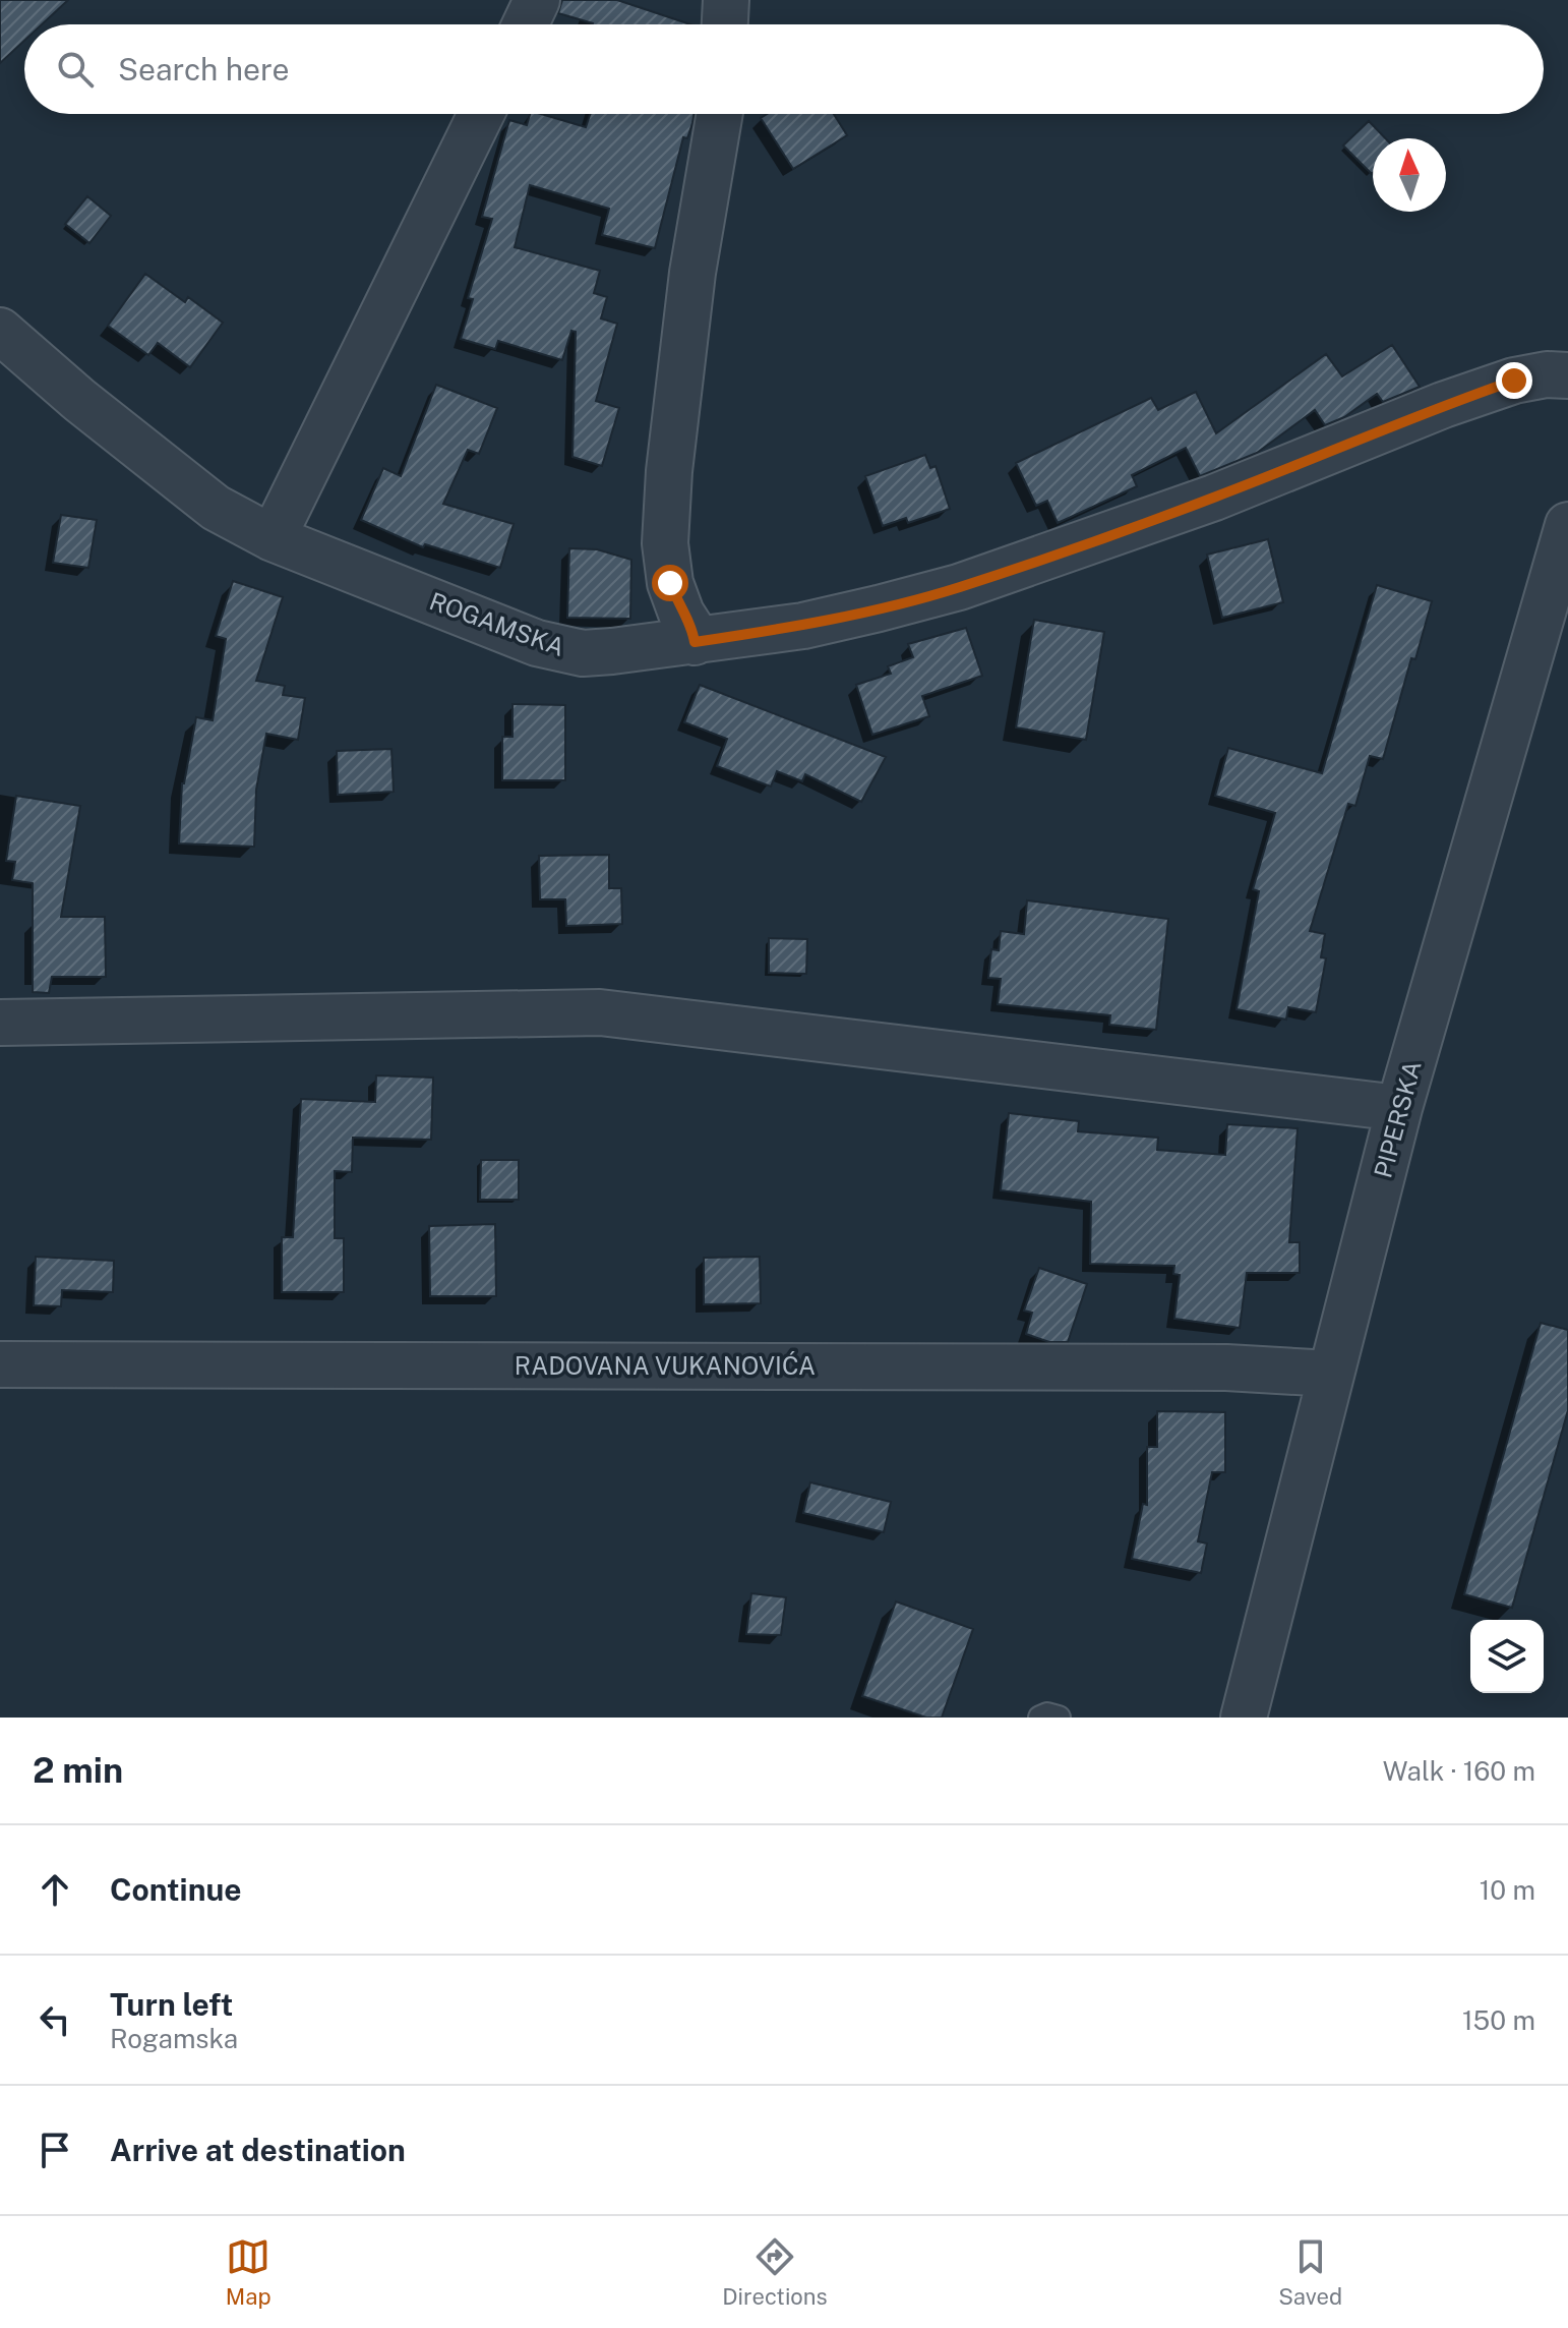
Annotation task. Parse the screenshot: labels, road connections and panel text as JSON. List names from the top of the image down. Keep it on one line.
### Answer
{"streets":{"street":["ROGAMSKA","PIPERSKA","RADOVANA VUKANOVIĆA"]},"crossings":[["PIPERSKA","RADOVANA VUKANOVIĆA"]],"north":"top","page":{"search":"Search here","heading":["2 min","Walk · 160 m"],"list":[["Continue","10 m"],["Turn left","Rogamska","150 m"],"Arrive at destination"],"nav":["Map","Directions","Saved"]}}
